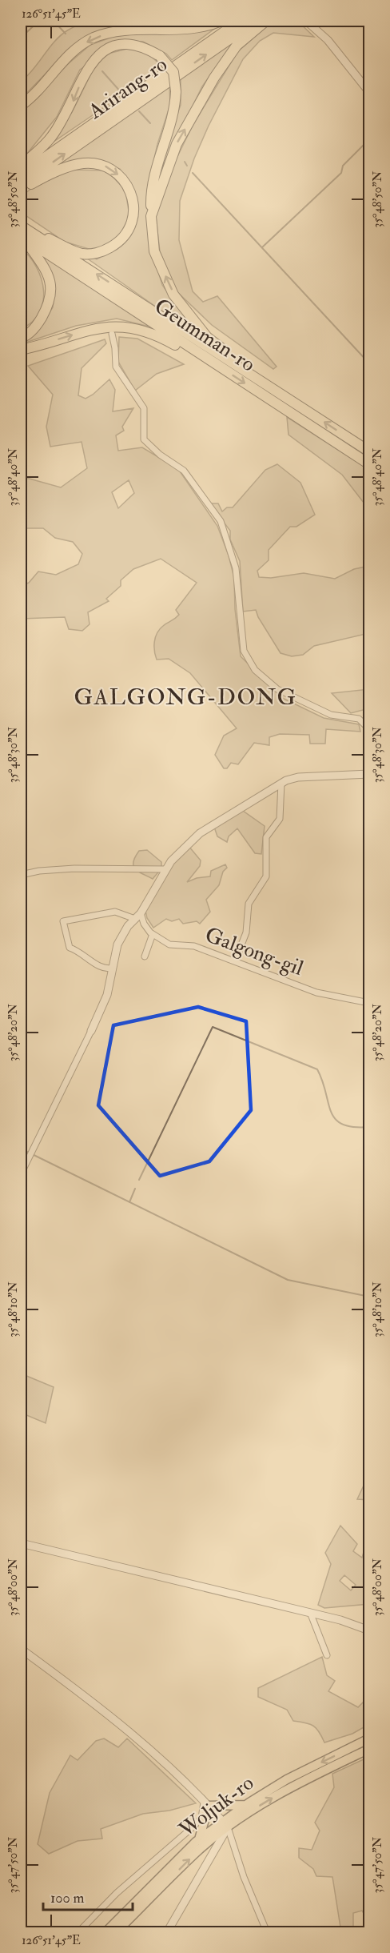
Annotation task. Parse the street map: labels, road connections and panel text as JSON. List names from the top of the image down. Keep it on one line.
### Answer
{"streets":{"highway":["Arirang-ro","Geumman-ro"],"main road":["Woljuk-ro"],"street":["Galgong-gil"]},"districts":["GALGONG-DONG"],"scale_bar":"100 m","coordinates":["126°51'45\"E","35°48'50\"N","35°48'40\"N","35°48'30\"N","35°48'20\"N","35°48'10\"N","35°48'00\"N","35°47'50\"N"]}
